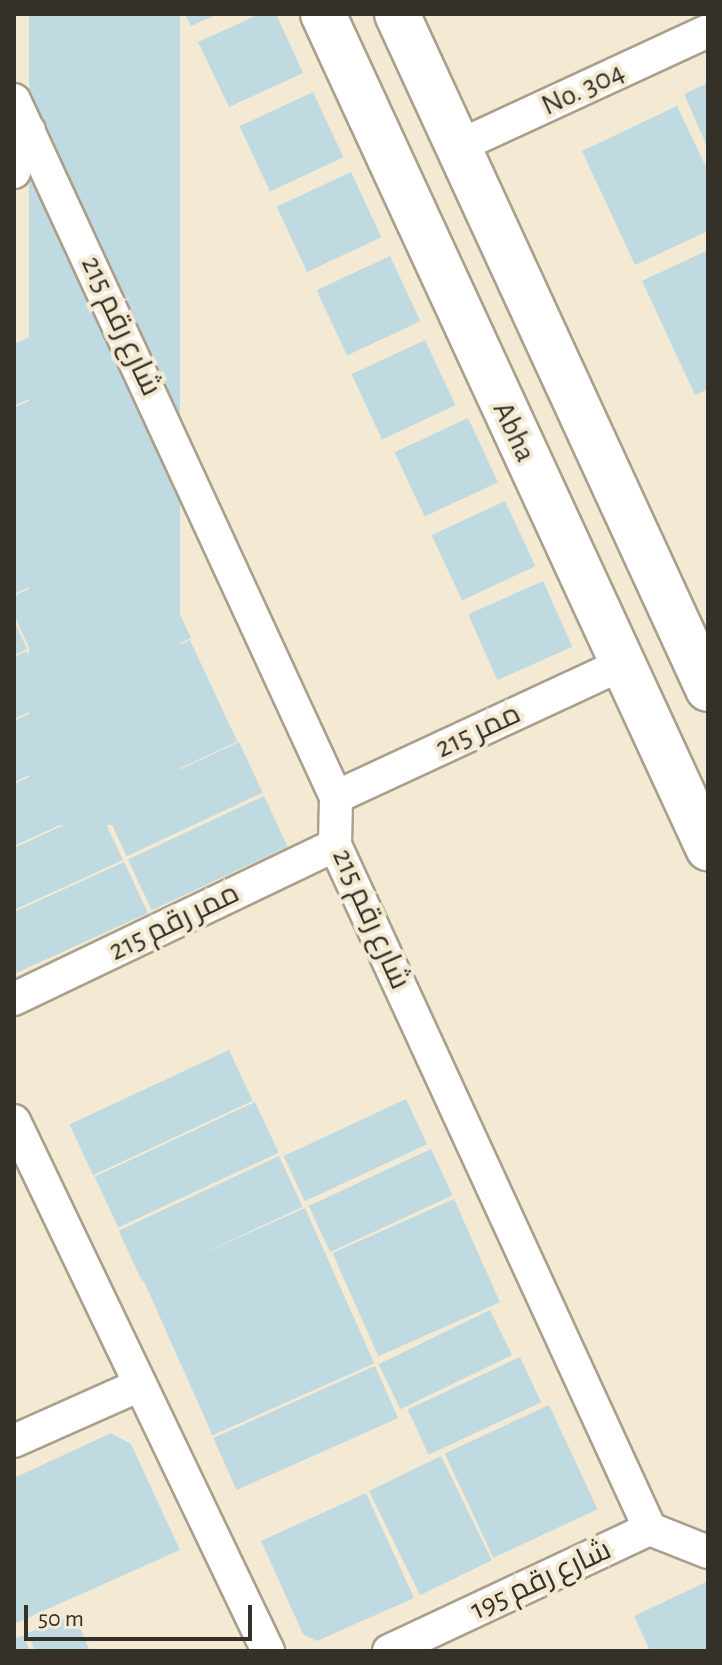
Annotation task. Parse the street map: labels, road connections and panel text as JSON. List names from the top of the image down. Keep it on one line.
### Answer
{"streets":{"street":["No. 304","شارع رقم 215","Abha","ممر 215","ممر رقم 215","شارع رقم 195"]},"crossings":[["شارع رقم 215","ممر 215"],["شارع رقم 215","ممر رقم 215"],["شارع رقم 215","شارع رقم 195"],["Abha","ممر 215"]],"scale_bar":"50 m"}
